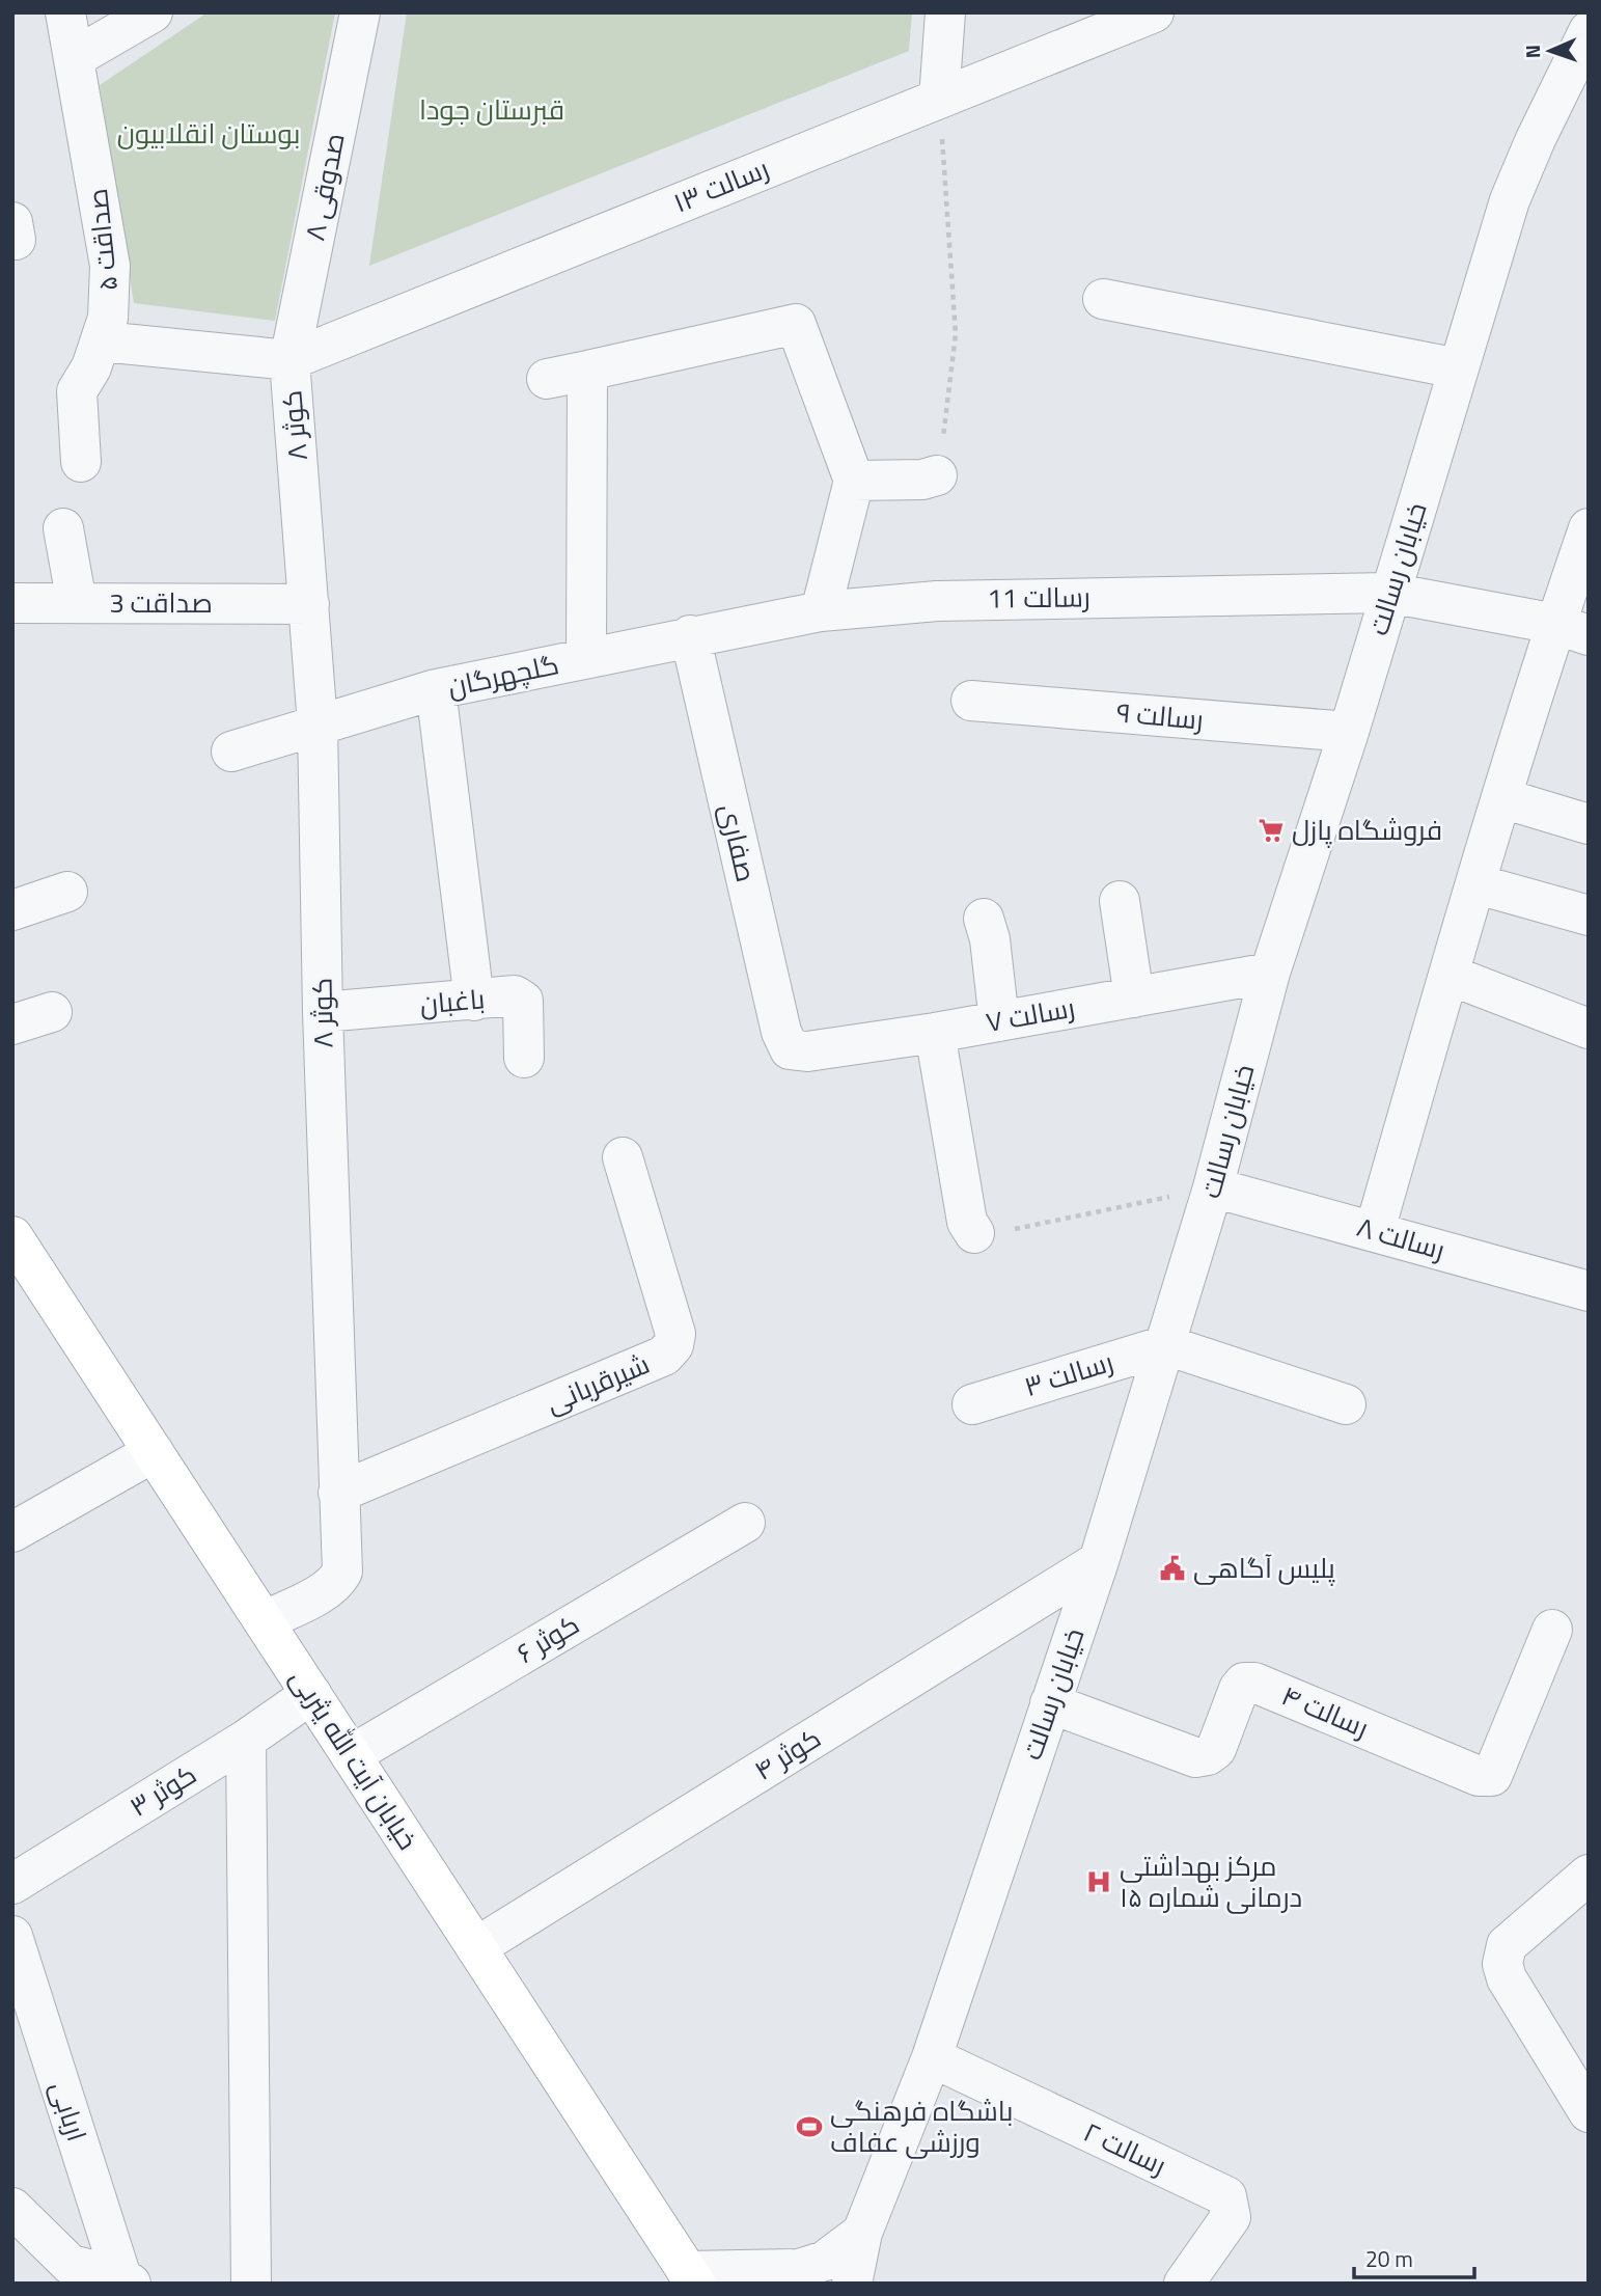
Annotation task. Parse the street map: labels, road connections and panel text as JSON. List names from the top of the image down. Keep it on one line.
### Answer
{"streets":{"main road":["خیابان آیت الله یثربی"],"street":["رسالت ۱۳","صدوقی ۸","صداقت ۵","کوثر ۸","خیابان رسالت","رسالت 11","صداقت 3","گلچهرگان","رسالت ۹","صفاری","باغبان","رسالت ۷","رسالت ۸","رسالت ۳","شیرقربانی","کوثر ۶","رسالت ۴","کوثر ۴","کوثر ۳","اربابی","رسالت ۲"]},"crossings":[["رسالت ۱۳","صدوقی ۸"],["رسالت ۱۳","کوثر ۸"],["صدوقی ۸","کوثر ۸"],["کوثر ۸","صداقت 3"],["کوثر ۸","گلچهرگان"],["کوثر ۸","باغبان"],["کوثر ۸","شیرقربانی"],["کوثر ۸","خیابان آیت الله یثربی"],["خیابان رسالت","رسالت 11"],["خیابان رسالت","رسالت ۹"],["خیابان رسالت","رسالت ۷"],["خیابان رسالت","رسالت ۸"],["خیابان رسالت","رسالت ۳"],["خیابان رسالت","رسالت ۴"],["خیابان رسالت","کوثر ۴"],["خیابان رسالت","رسالت ۲"],["رسالت 11","گلچهرگان"],["رسالت 11","صفاری"],["گلچهرگان","صفاری"],["صفاری","رسالت ۷"],["کوثر ۶","خیابان آیت الله یثربی"],["کوثر ۴","خیابان آیت الله یثربی"],["خیابان آیت الله یثربی","کوثر ۳"]],"parks":["قبرستان جودا","بوستان انقلابیون"],"places":{"supermarket":["فروشگاه پازل"],"public building":["پلیس آگاهی"],"hospital":["مرکز بهداشتی درمانی شماره ۱۵"],"sports":["باشگاه فرهنگی ورزشی عفاف"]},"scale_bar":"20 m","north":"left"}
